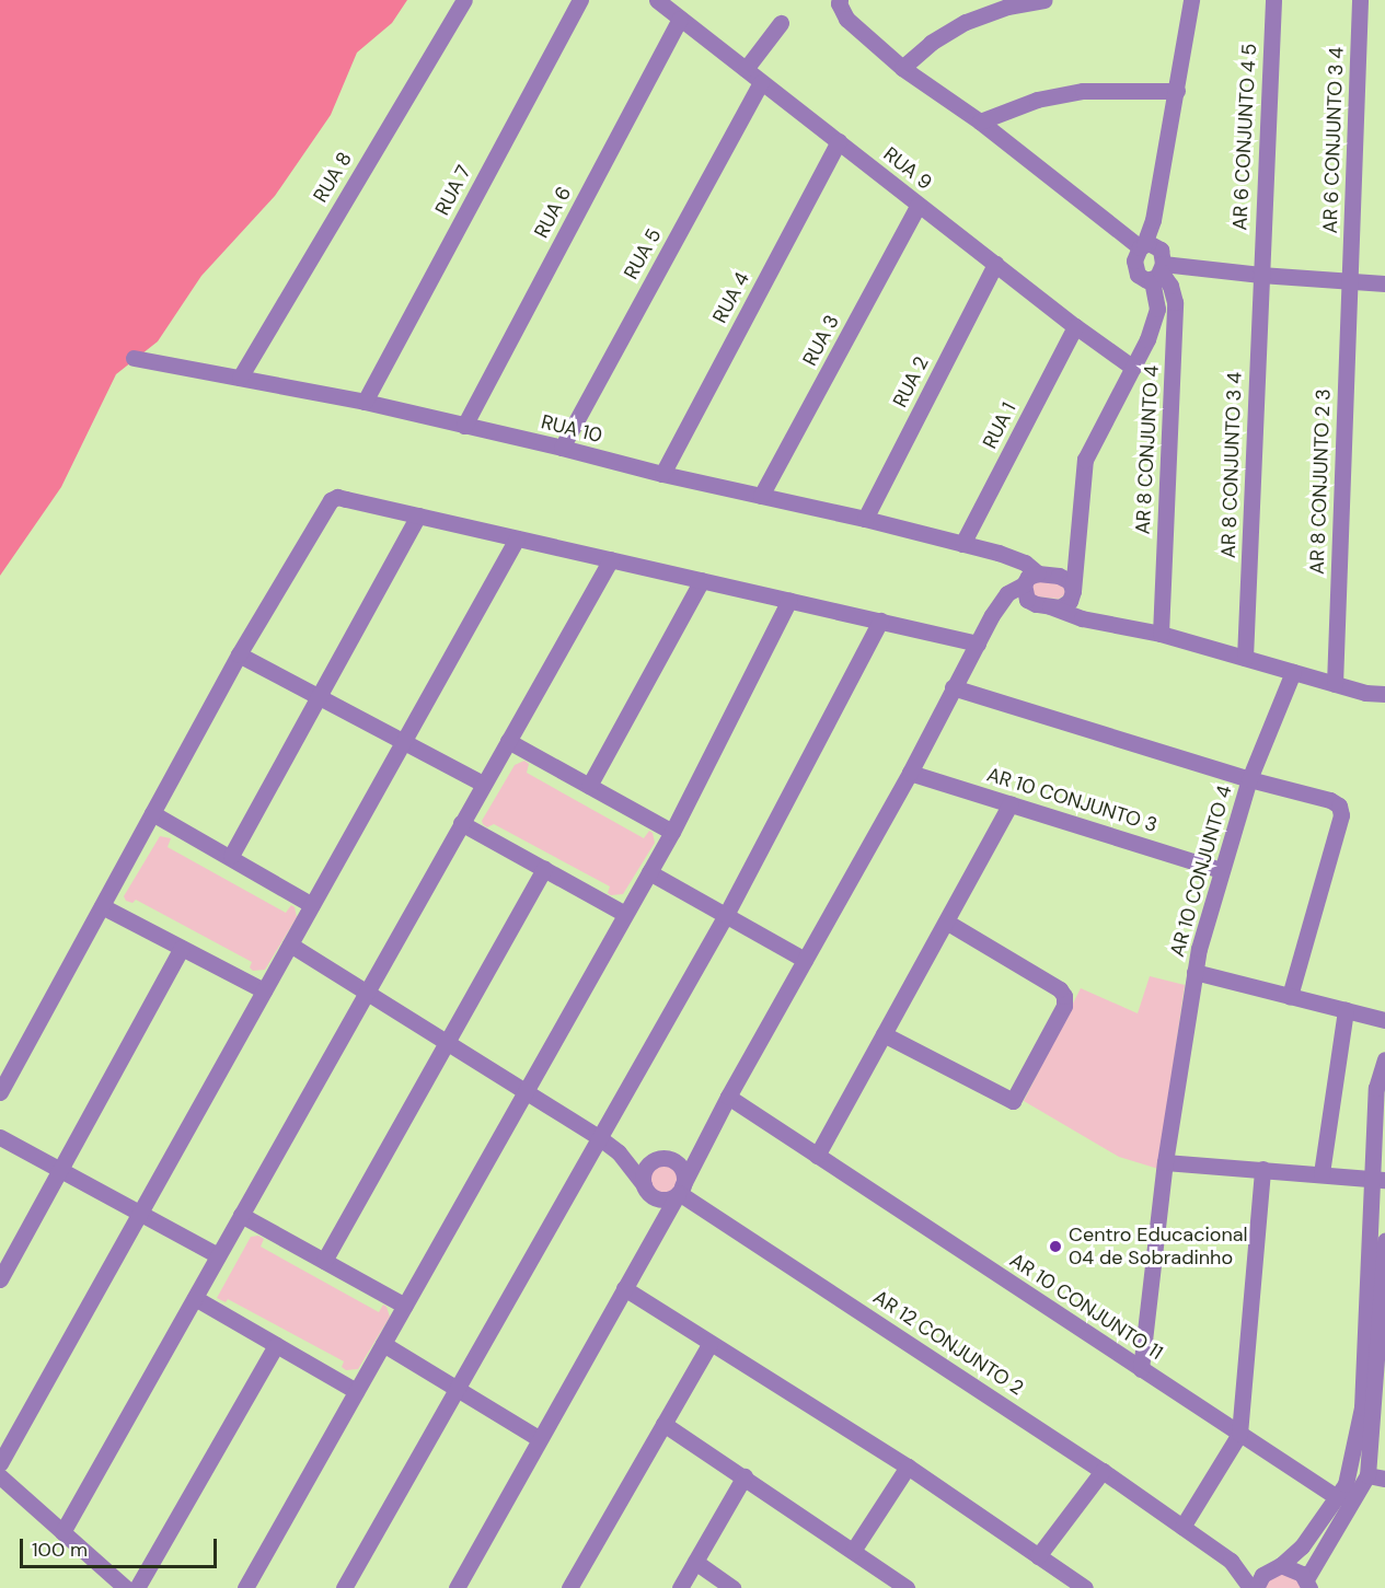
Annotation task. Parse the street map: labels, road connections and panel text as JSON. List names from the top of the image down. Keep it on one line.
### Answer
{"streets":{"street":["AR 6 CONJUNTO 4 5","AR 6 CONJUNTO 3 4","RUA 9","RUA 8","RUA 7","RUA 6","RUA 5","RUA 4","RUA 3","RUA 2","RUA 1","RUA 10","AR 8 CONJUNTO 4","AR 8 CONJUNTO 3 4","AR 8 CONJUNTO 2 3","AR 10 CONJUNTO 3","AR 10 CONJUNTO 4","AR 10 CONJUNTO 11","AR 12 CONJUNTO 2"]},"crossings":[["AR 6 CONJUNTO 4 5","AR 8 CONJUNTO 3 4"],["AR 6 CONJUNTO 3 4","AR 8 CONJUNTO 2 3"],["RUA 9","RUA 6"],["RUA 9","RUA 5"],["RUA 9","RUA 4"],["RUA 9","RUA 3"],["RUA 9","RUA 2"],["RUA 9","RUA 1"],["RUA 8","RUA 10"],["RUA 7","RUA 10"],["RUA 6","RUA 10"],["RUA 5","RUA 10"],["RUA 4","RUA 10"],["RUA 3","RUA 10"],["RUA 2","RUA 10"],["RUA 1","RUA 10"],["AR 10 CONJUNTO 3","AR 10 CONJUNTO 4"]],"places":["Centro Educacional 04 de Sobradinho"],"scale_bar":"100 m"}
